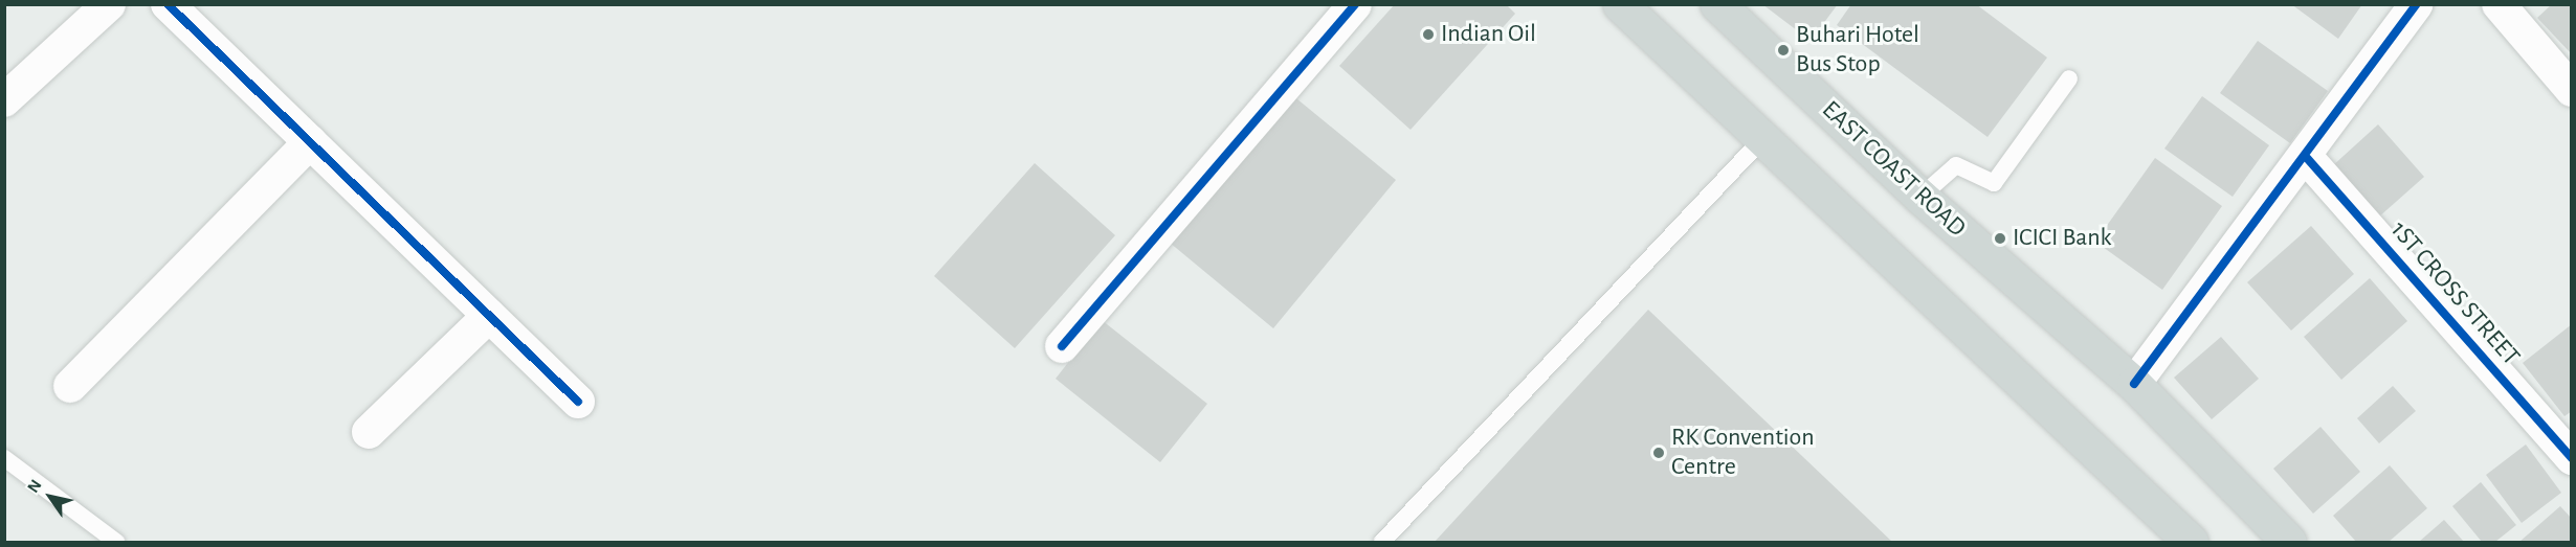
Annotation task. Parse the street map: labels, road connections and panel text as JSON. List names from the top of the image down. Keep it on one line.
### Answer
{"streets":{"main road":["EAST COAST ROAD"],"street":["1ST CROSS STREET"]},"places":["Indian Oil","Buhari Hotel Bus Stop","ICICI Bank","RK Convention Centre"],"north":"top left"}
